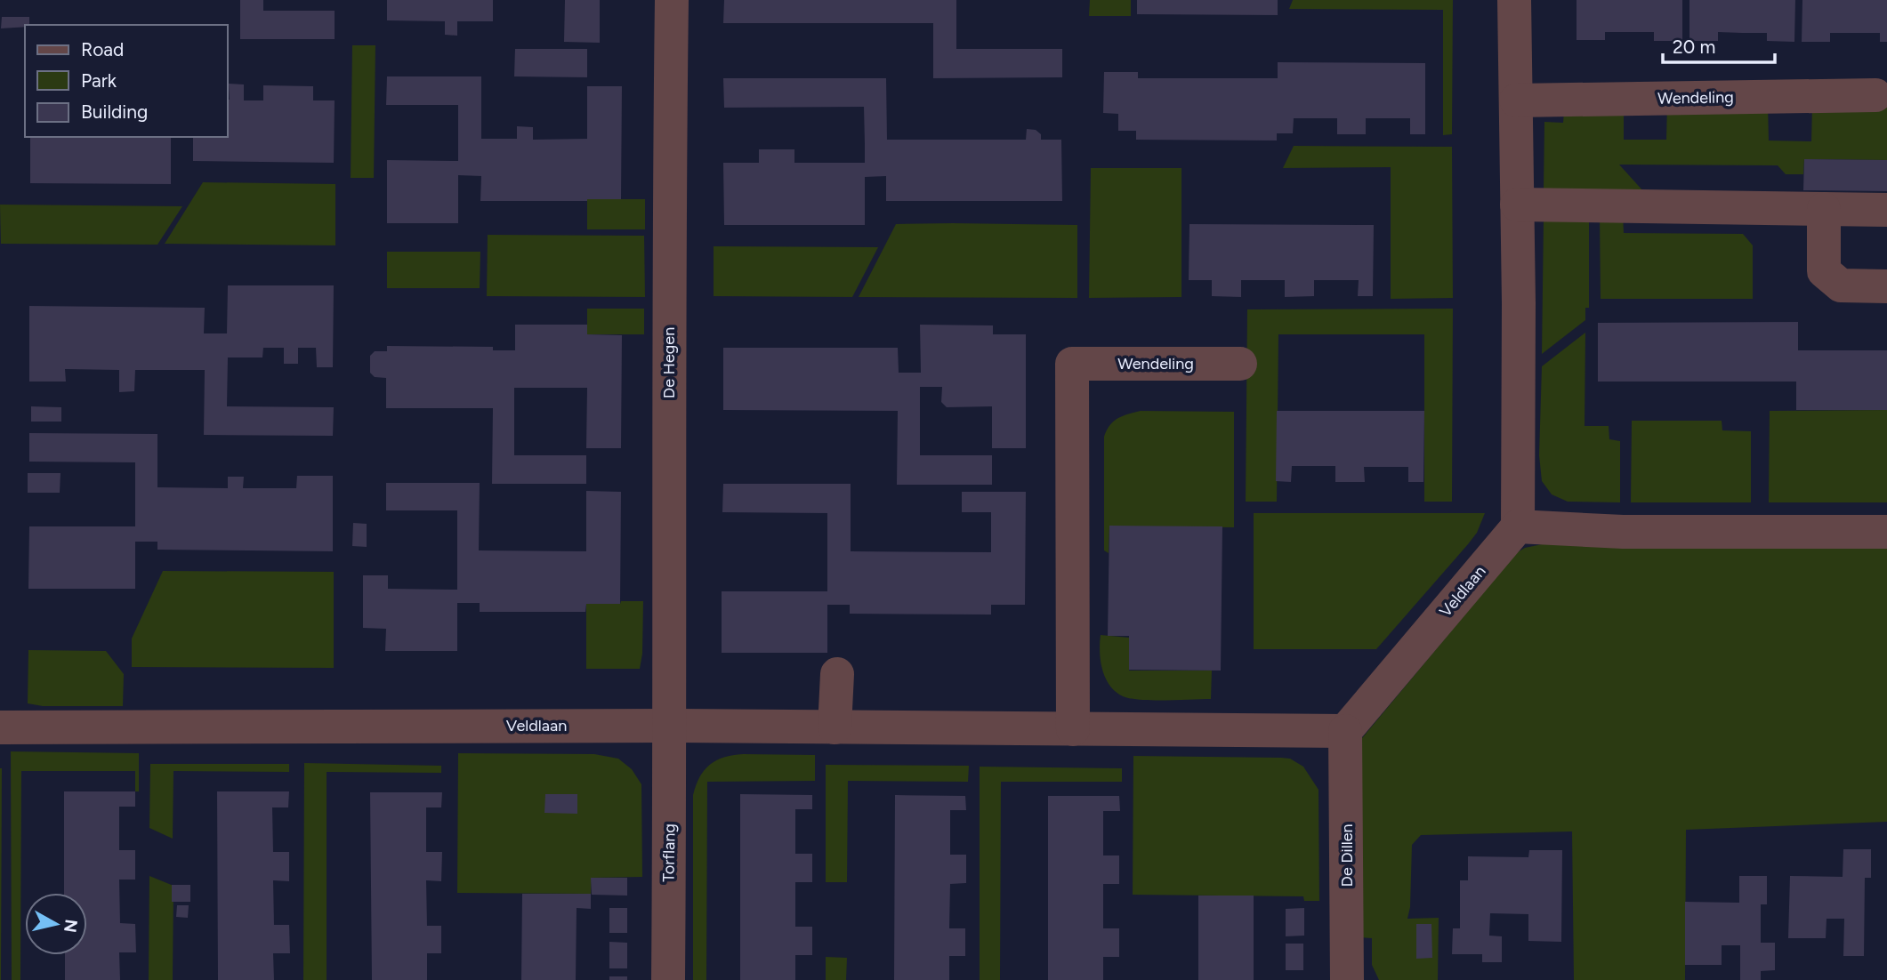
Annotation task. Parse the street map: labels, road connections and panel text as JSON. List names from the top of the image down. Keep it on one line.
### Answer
{"streets":{"street":["Wendeling","De Hegen","Veldlaan","Torflang","De Dillen"]},"crossings":[["Wendeling","Veldlaan"],["De Hegen","Veldlaan"],["De Hegen","Torflang"],["Veldlaan","Torflang"],["Veldlaan","De Dillen"]],"legend":["Road","Park","Building"],"scale_bar":"20 m","north":"right"}
